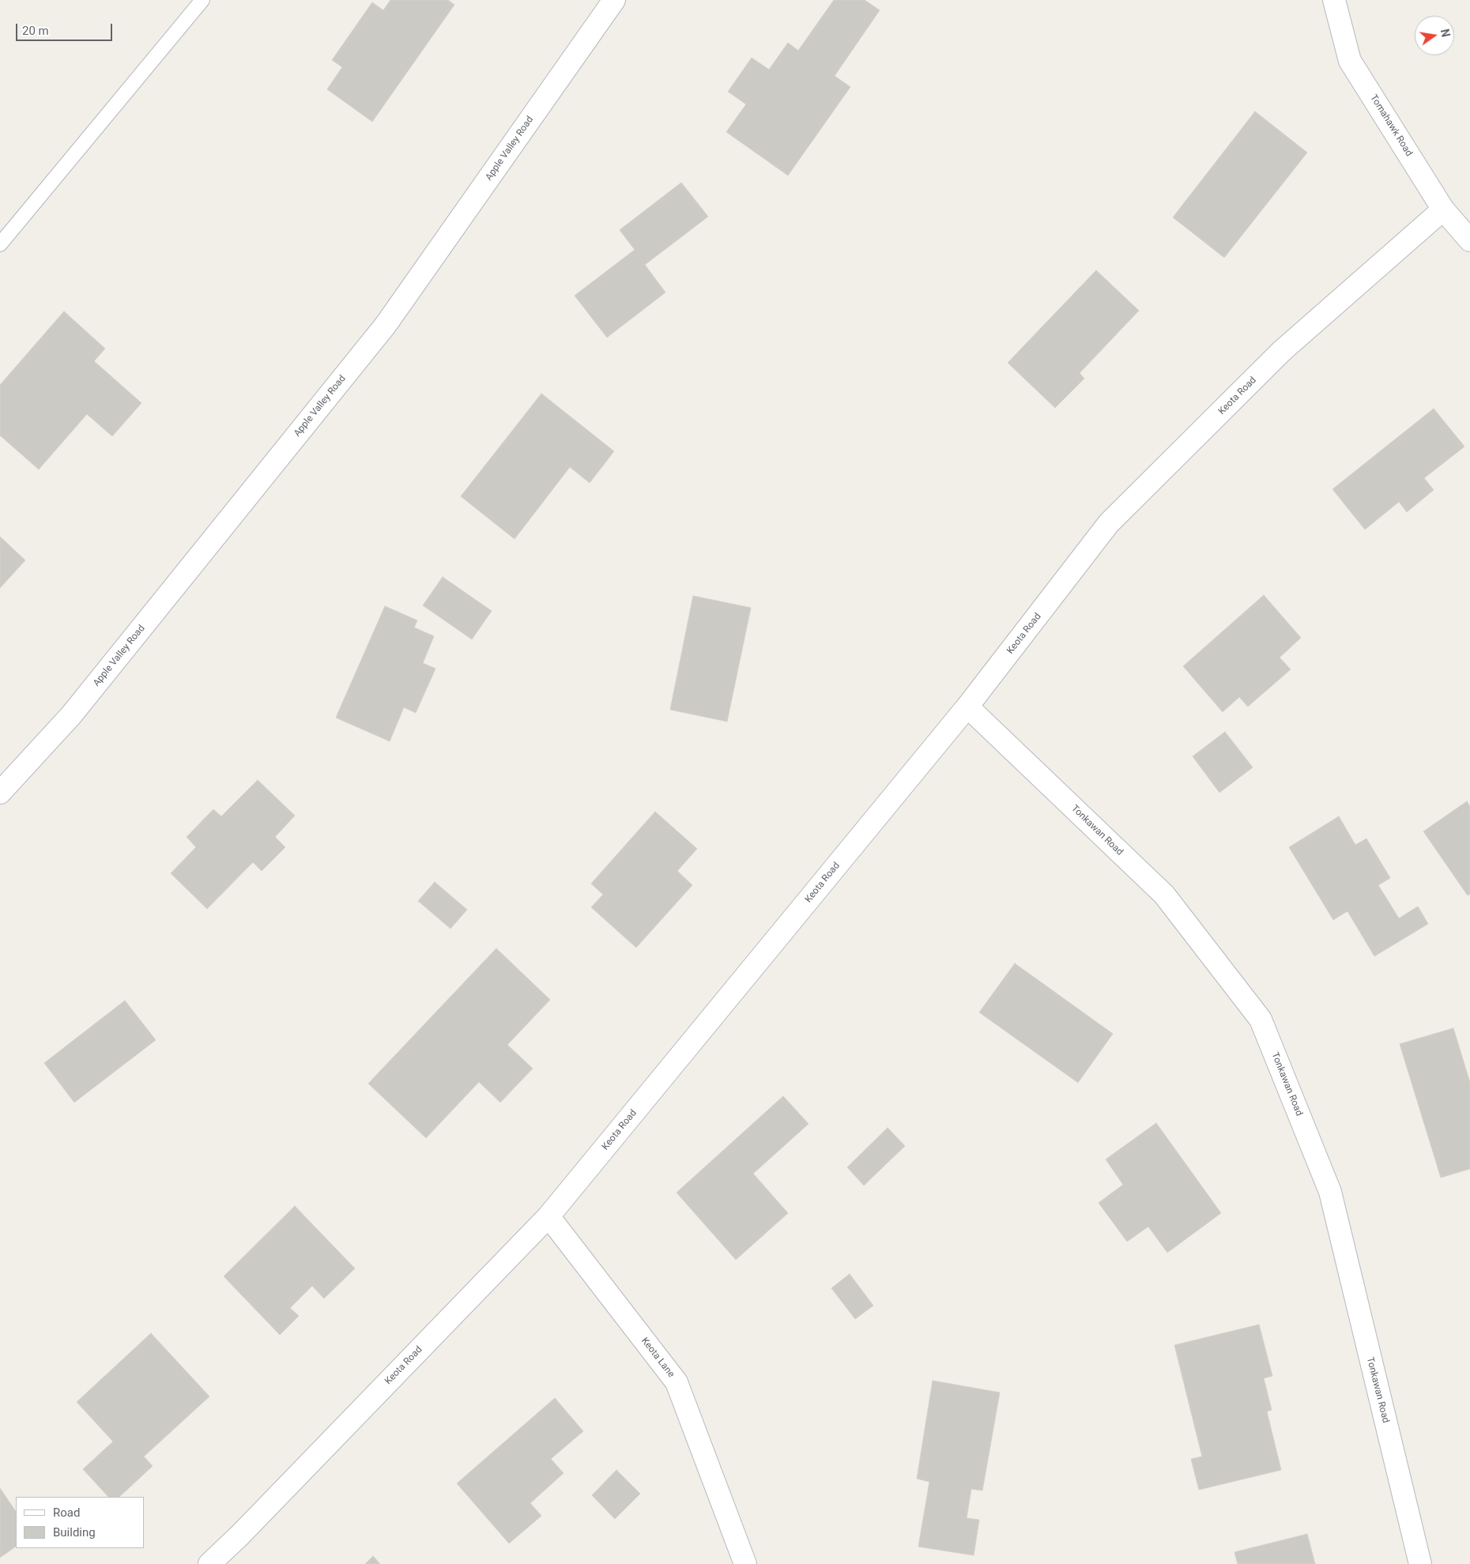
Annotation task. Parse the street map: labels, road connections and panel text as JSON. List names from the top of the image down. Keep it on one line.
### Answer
{"streets":{"street":["Tomahawk Road","Apple Valley Road","Keota Road","Tonkawan Road","Keota Lane"]},"crossings":[["Tomahawk Road","Keota Road"],["Keota Road","Tonkawan Road"],["Keota Road","Keota Lane"]],"legend":["Road","Building"],"scale_bar":"20 m","north":"right"}
